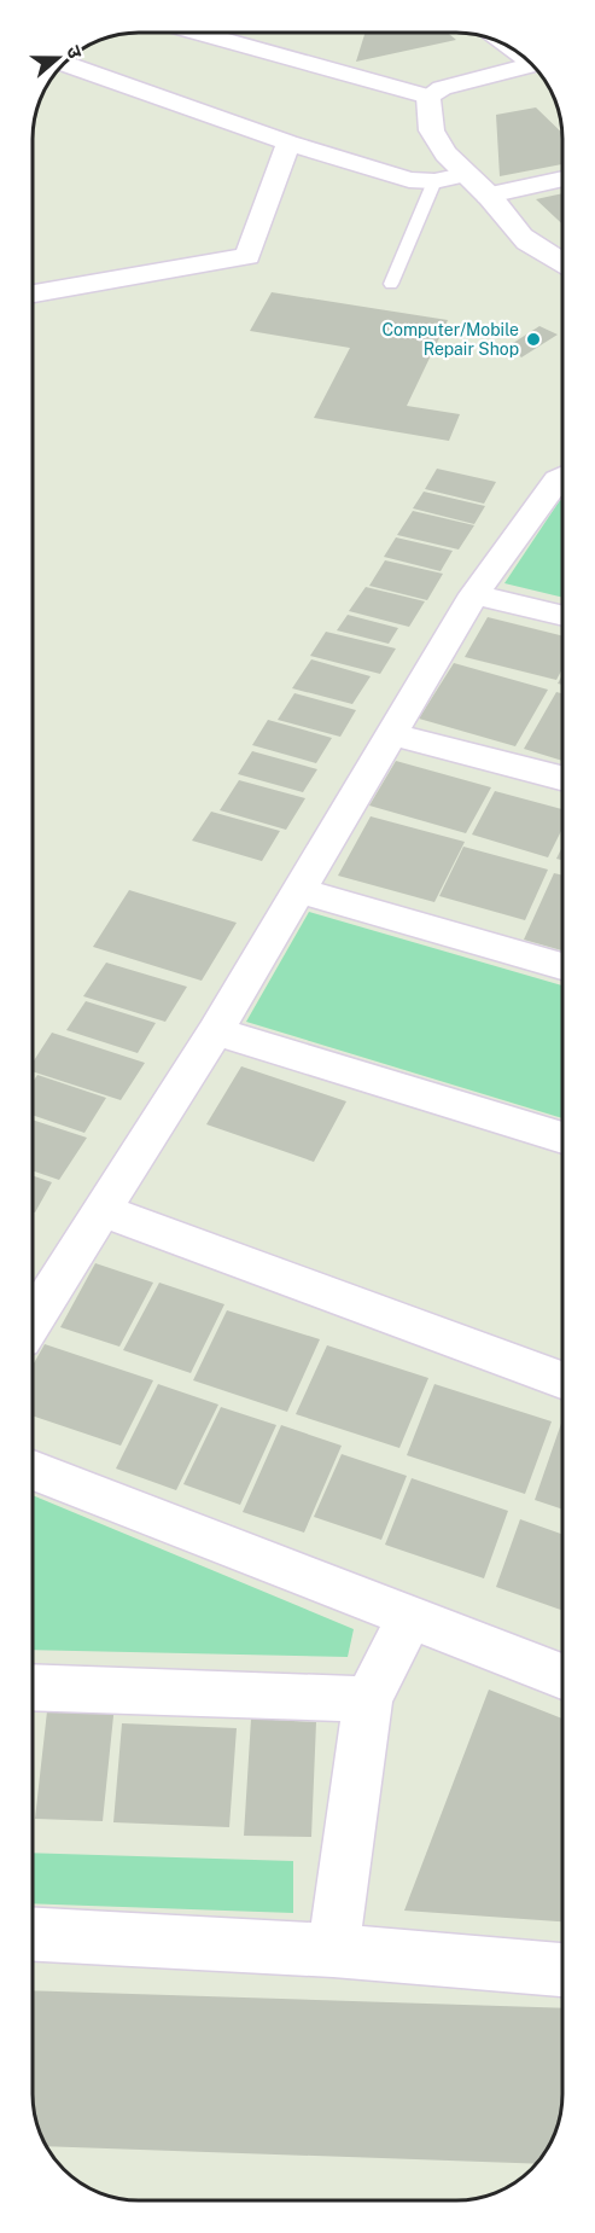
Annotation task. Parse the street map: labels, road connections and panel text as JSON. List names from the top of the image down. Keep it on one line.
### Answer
{"places":["Computer/Mobile Repair Shop"],"north":"right"}
